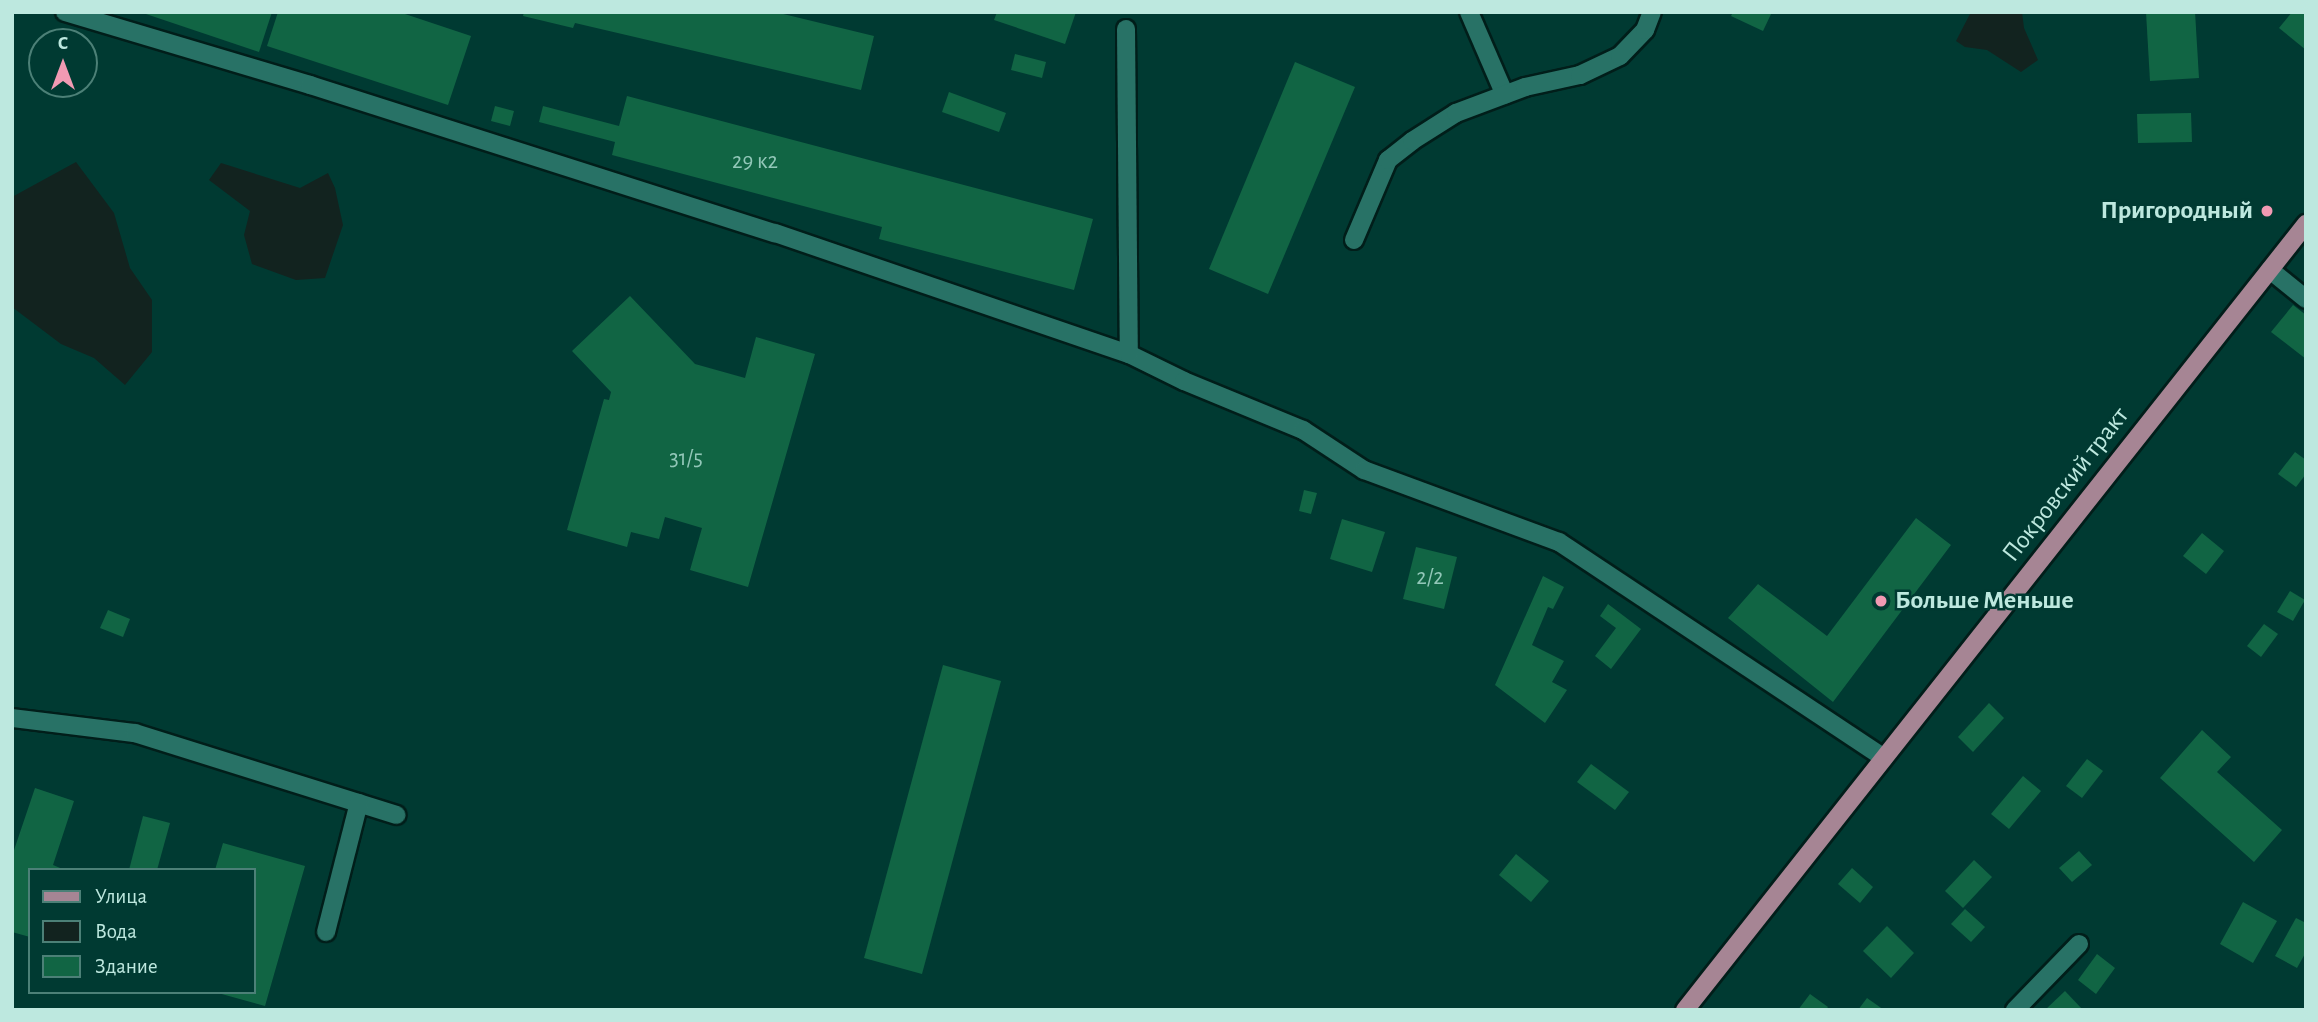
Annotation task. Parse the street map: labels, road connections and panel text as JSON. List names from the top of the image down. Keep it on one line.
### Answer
{"streets":{"main road":["Покровский тракт"]},"places":["Пригородный","Больше Меньше"],"house_numbers":["29 к2","31/5","2/2"],"legend":["Улица","Вода","Здание"],"north":"top"}
